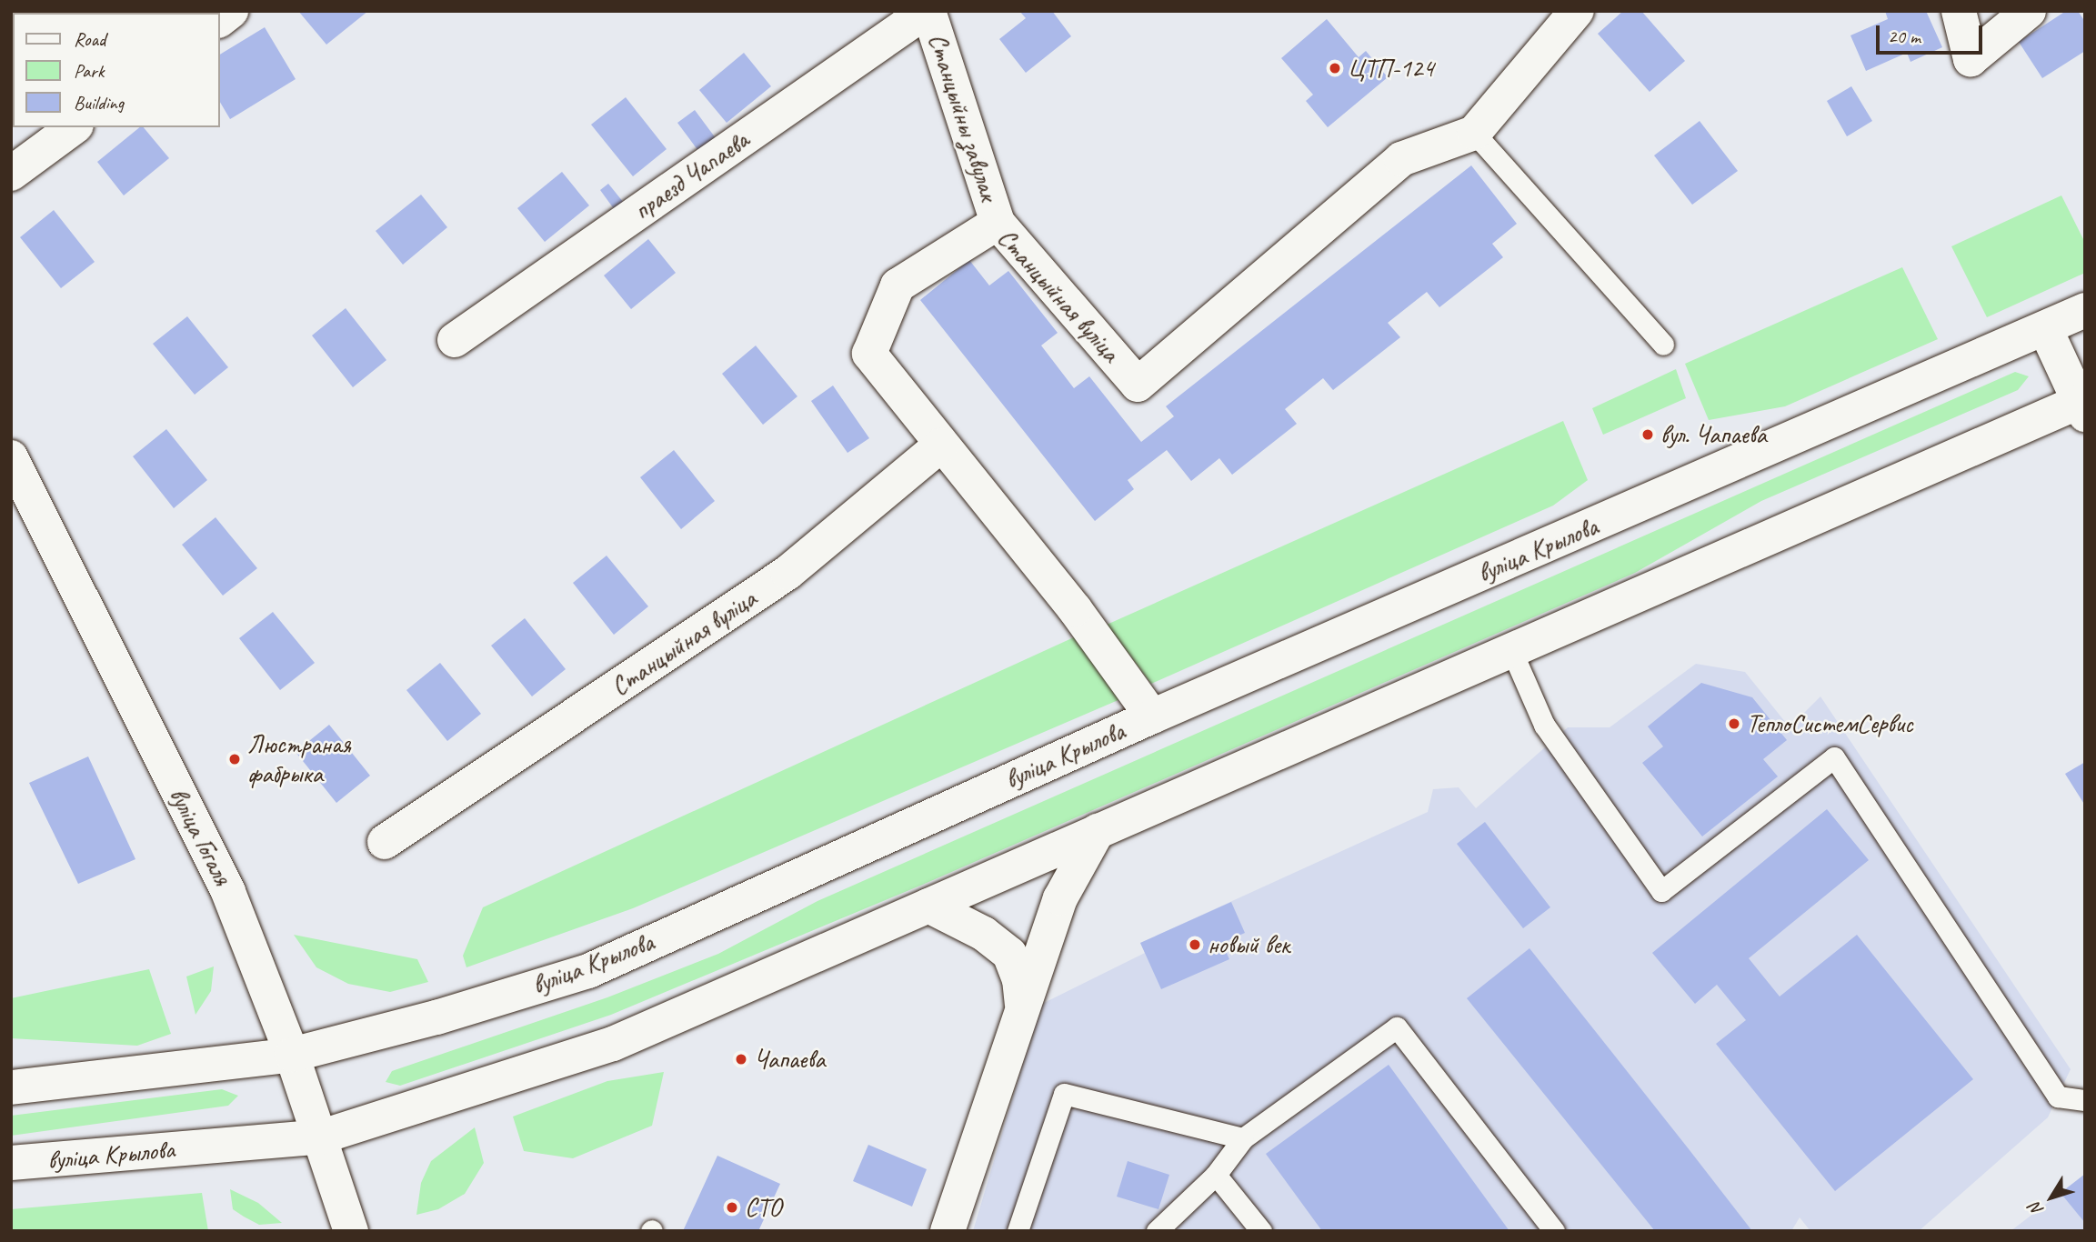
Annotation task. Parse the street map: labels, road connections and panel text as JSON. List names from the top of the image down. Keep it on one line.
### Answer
{"streets":{"main road":["Станцыйны завулак","праезд Чапаева","Станцыйная вуліца","вуліца Крылова","вуліца Гогаля"]},"crossings":[["Станцыйны завулак","праезд Чапаева"],["Станцыйны завулак","Станцыйная вуліца"],["вуліца Крылова","вуліца Гогаля"]],"places":["ЦТП-124","вул. Чапаева","ТеплоСистемСервис","Люстраная фабрыка","новый век","Чапаева","СТО"],"legend":["Road","Park","Building"],"scale_bar":"20 m","north":"bottom left"}
